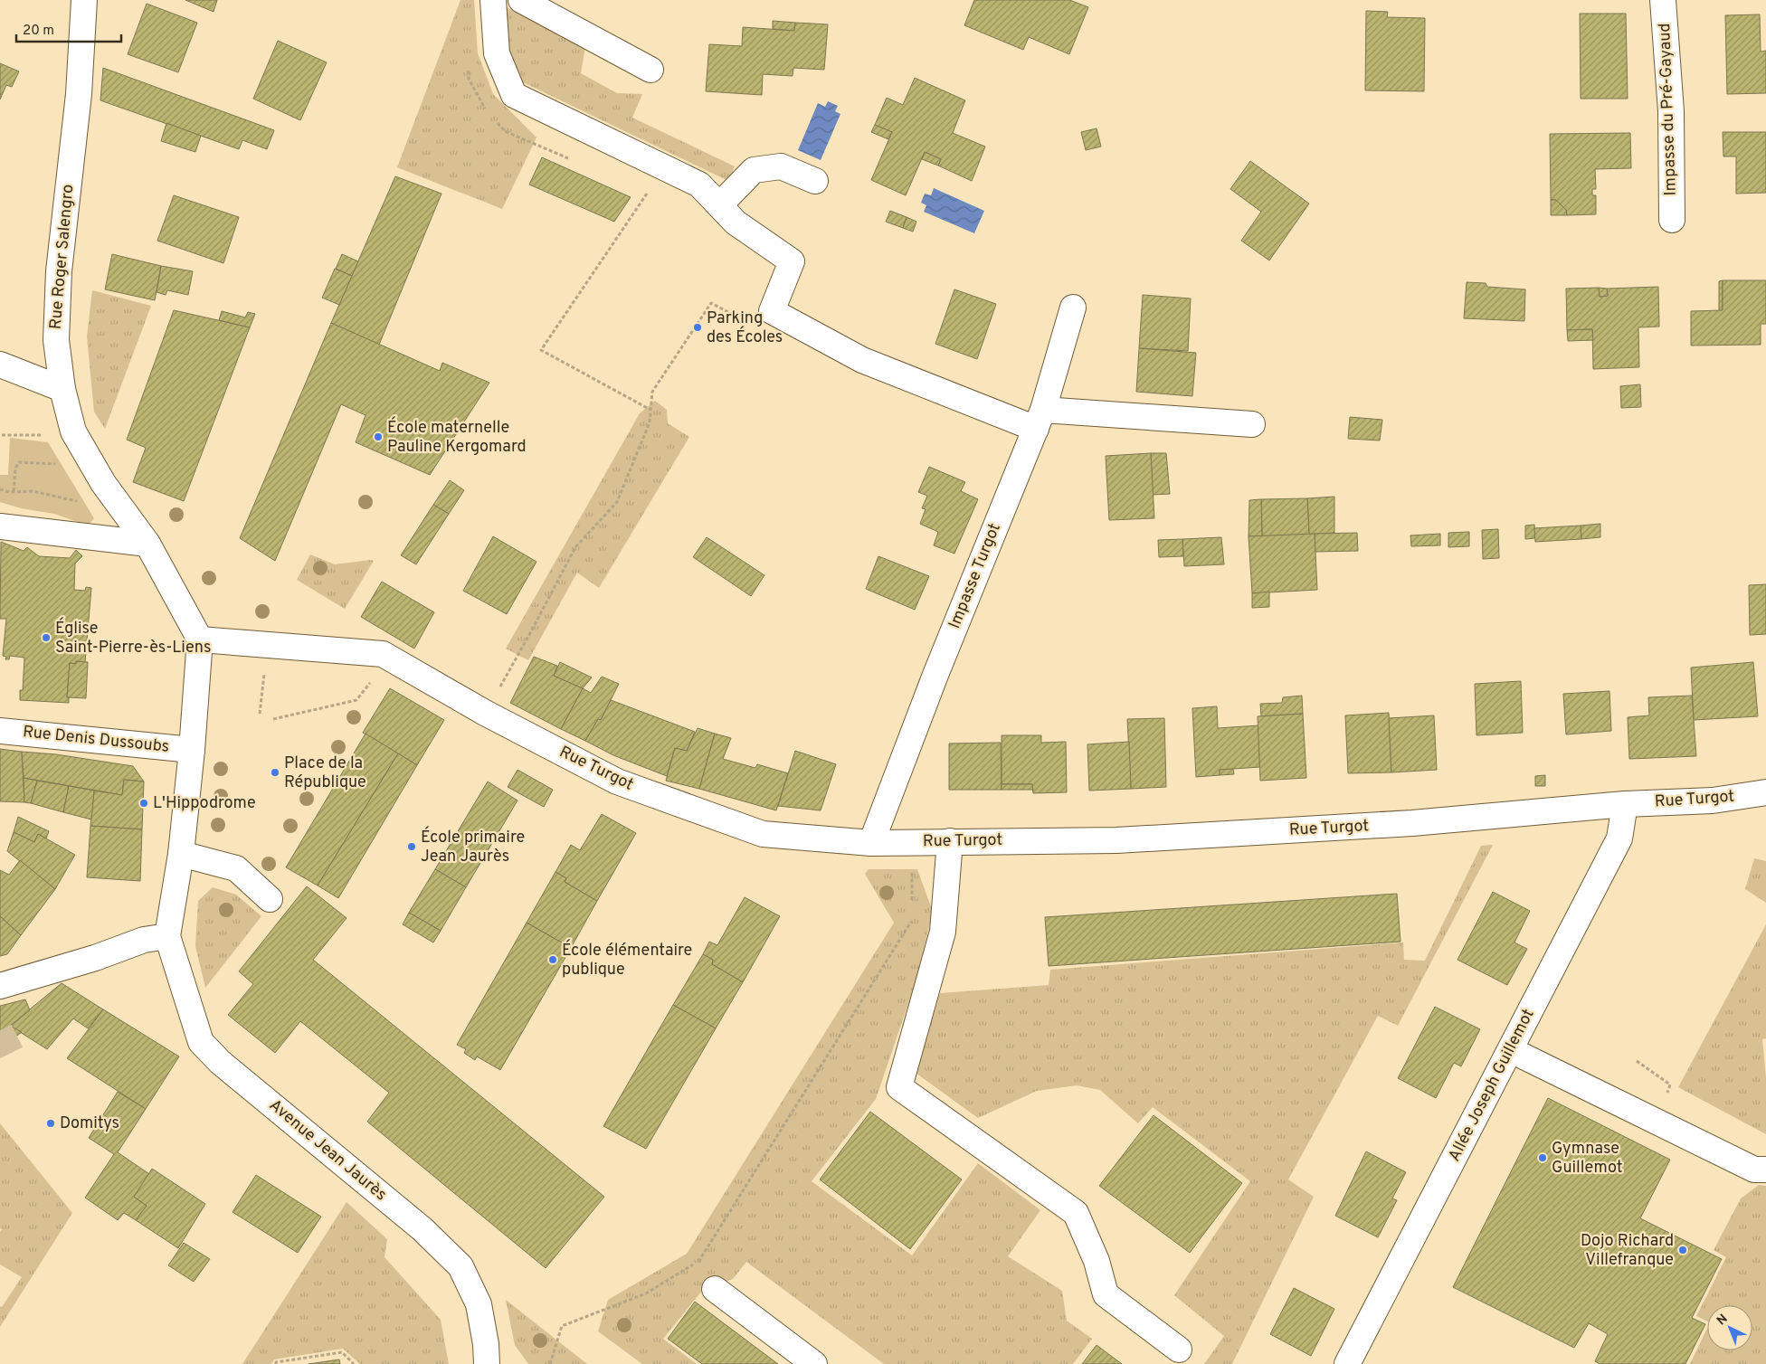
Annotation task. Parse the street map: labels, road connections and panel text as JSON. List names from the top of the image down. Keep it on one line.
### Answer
{"streets":{"street":["Impasse du Pré-Gayaud","Rue Roger Salengro","Impasse Turgot","Rue Denis Dussoubs","Rue Turgot","Allée Joseph Guillemot","Avenue Jean Jaurès"]},"crossings":[["Rue Roger Salengro","Rue Turgot"],["Impasse Turgot","Rue Turgot"],["Rue Turgot","Allée Joseph Guillemot"]],"places":["Parking des Écoles","École maternelle Pauline Kergomard","Église Saint-Pierre-ès-Liens","Place de la République","L'Hippodrome","École primaire Jean Jaurès","École élémentaire publique","Domitys","Gymnase Guillemot","Dojo Richard Villefranque"],"scale_bar":"20 m","north":"top left"}
